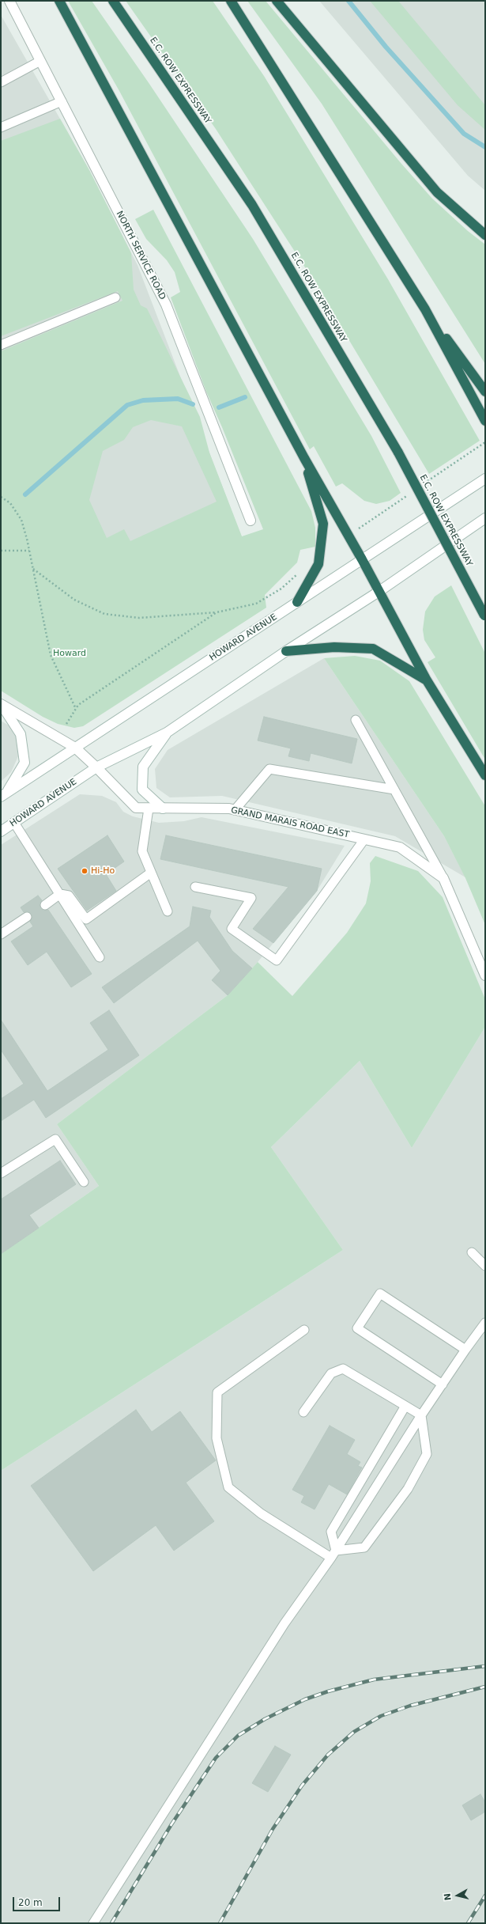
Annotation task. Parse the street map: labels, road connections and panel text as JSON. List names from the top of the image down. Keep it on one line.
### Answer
{"streets":{"highway":["E.C. ROW EXPRESSWAY"],"main road":["NORTH SERVICE ROAD","HOWARD AVENUE","GRAND MARAIS ROAD EAST"]},"crossings":[["HOWARD AVENUE","GRAND MARAIS ROAD EAST"]],"parks":["Howard"],"places":["Hi-Ho"],"scale_bar":"20 m","north":"left"}
